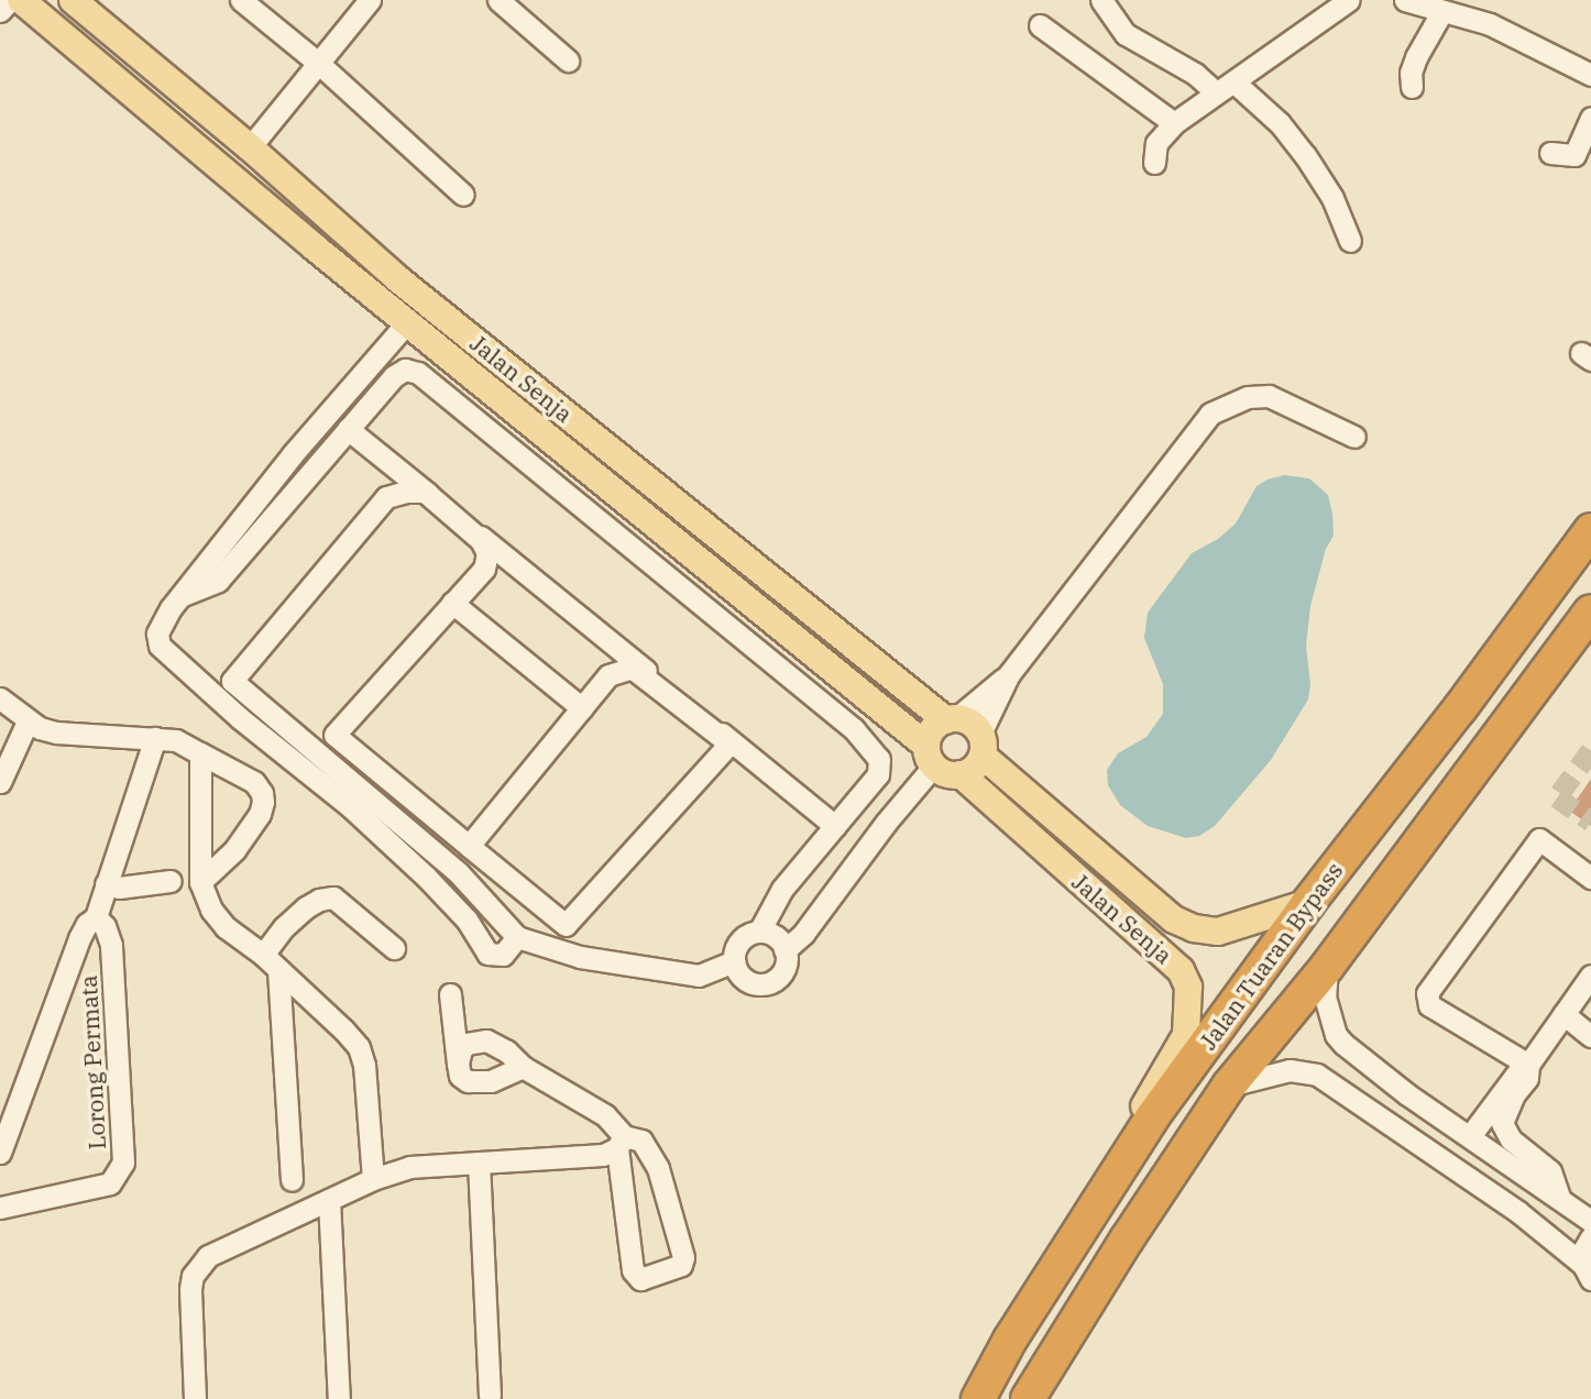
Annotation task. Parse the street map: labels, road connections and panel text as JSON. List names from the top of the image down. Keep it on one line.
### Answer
{"streets":{"highway":["Jalan Tuaran Bypass"],"main road":["Jalan Senja"],"street":["Lorong Permata"]},"crossings":[["Jalan Senja","Jalan Tuaran Bypass"]]}
